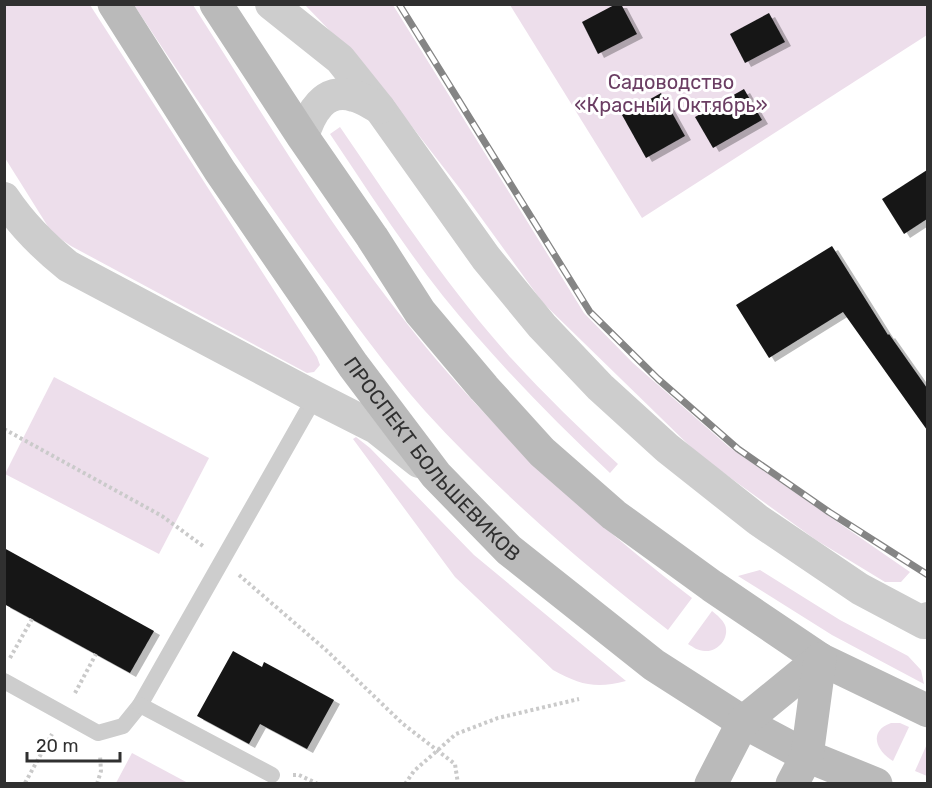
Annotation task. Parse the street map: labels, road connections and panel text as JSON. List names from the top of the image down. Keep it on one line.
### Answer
{"streets":{"main road":["ПРОСПЕКТ БОЛЬШЕВИКОВ"]},"parks":["Садоводство «Красный Октябрь»"],"scale_bar":"20 m"}
